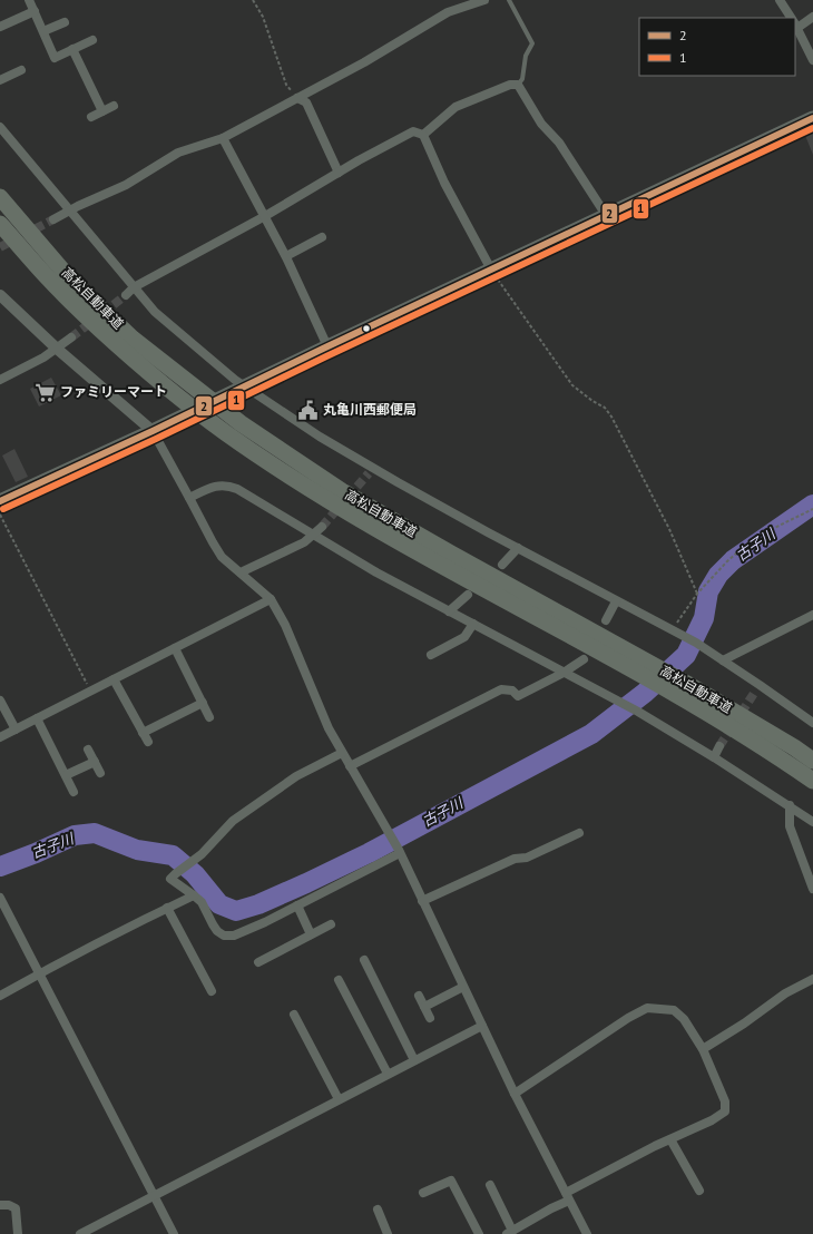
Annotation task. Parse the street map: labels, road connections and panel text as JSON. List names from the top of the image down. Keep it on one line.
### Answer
{"streets":{"highway":["高松自動車道"]},"water":["古子川"],"places":{"supermarket":["ファミリーマート"],"public building":["丸亀川西郵便局"]},"lines":["transit line 2","transit line 1"],"legend":["2","1"]}
